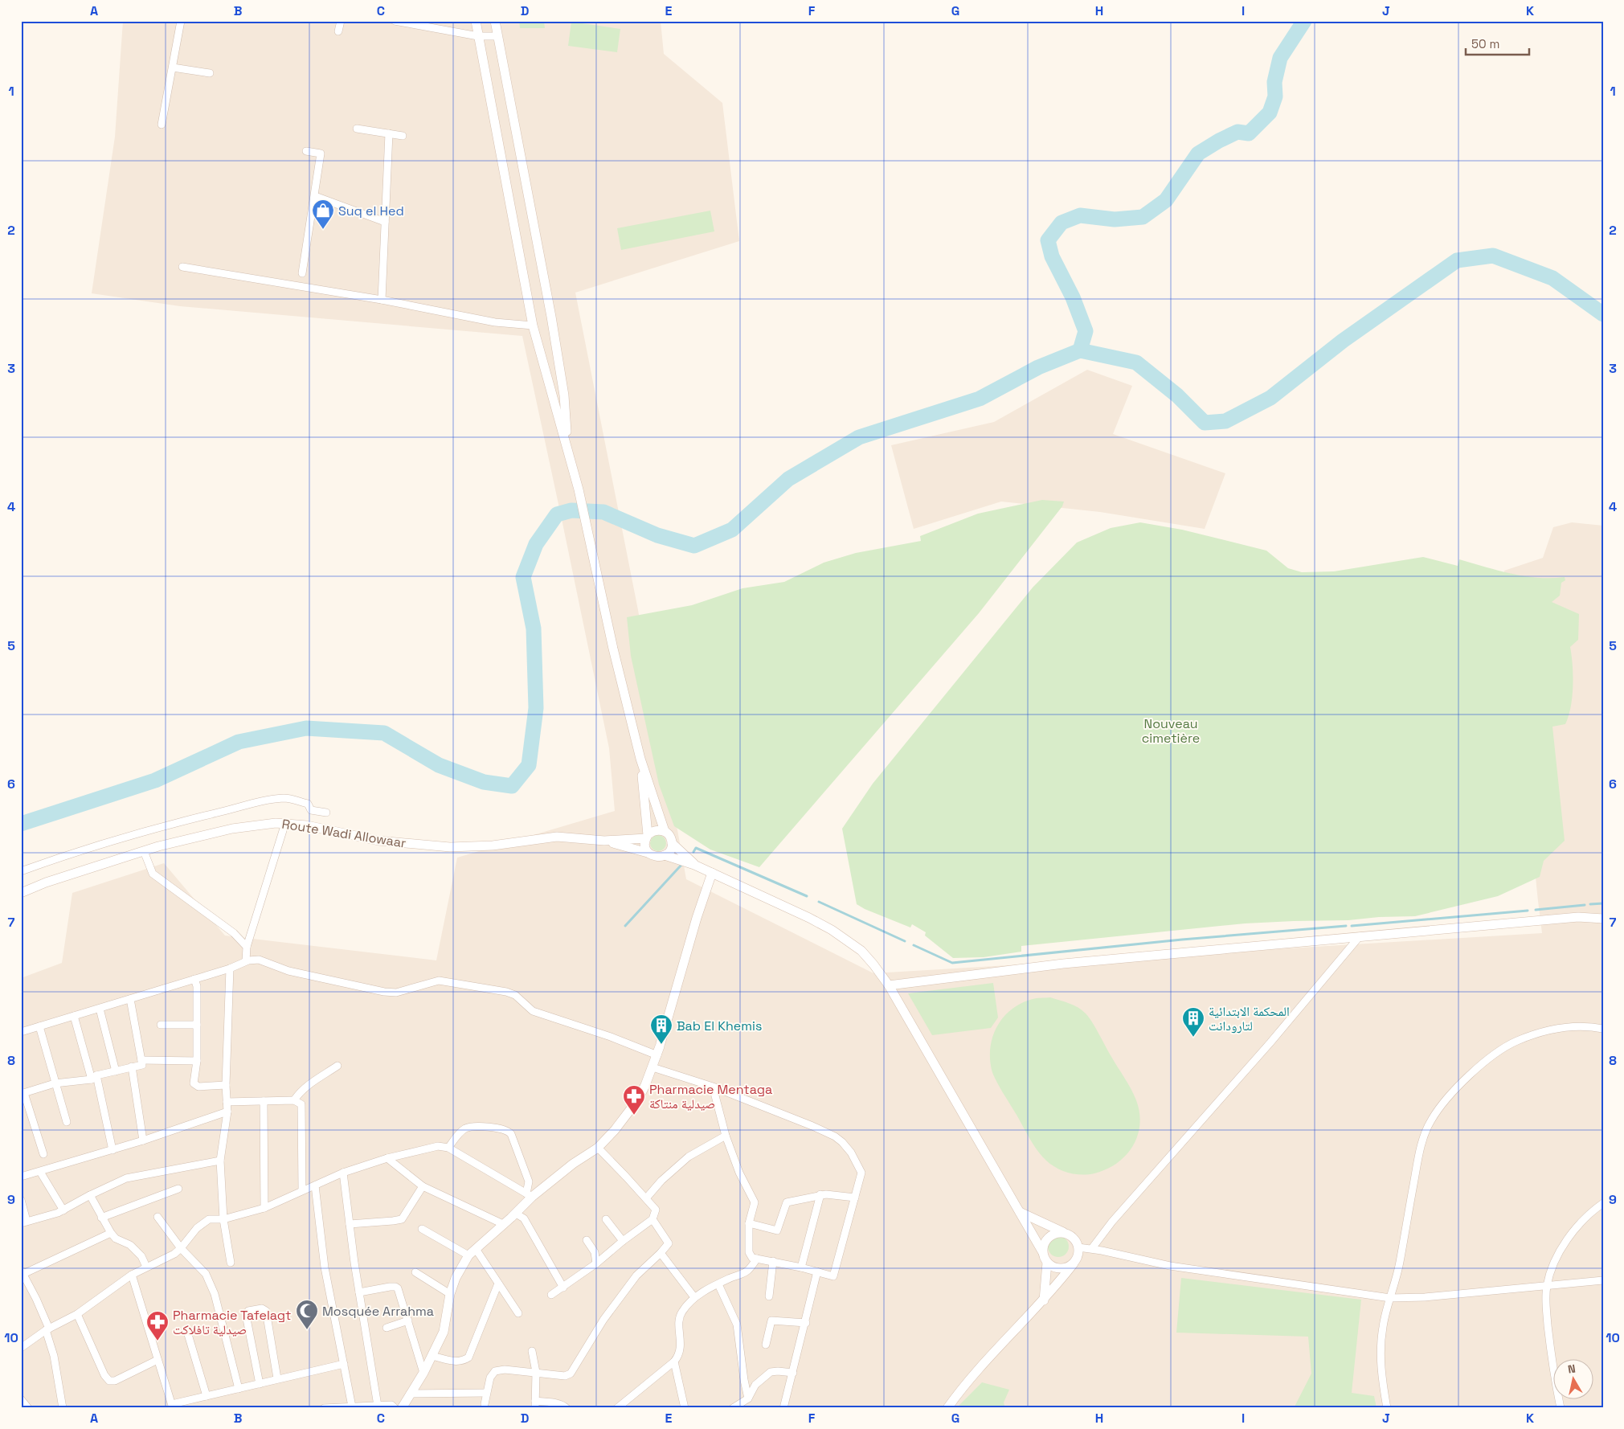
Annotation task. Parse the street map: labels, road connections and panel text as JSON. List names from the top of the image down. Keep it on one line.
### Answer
{"streets":{"street":["Route Wadi Allowaar"]},"parks":["Nouveau cimetière"],"places":{"shop":["Suq el Hed"],"building":["المحكمة الابتدائية لتارودانت","Bab El Khemis"],"pharmacy":["Pharmacie Mentaga صيدلية منتاكة","Pharmacie Tafelagt صيدلية تافلاكت"],"mosque":["Mosquée Arrahma"]},"scale_bar":"50 m","north":"top","grid":{"columns":["A","B","C","D","E","F","G","H","I","J","K"],"rows":["1","2","3","4","5","6","7","8","9","10"]}}
